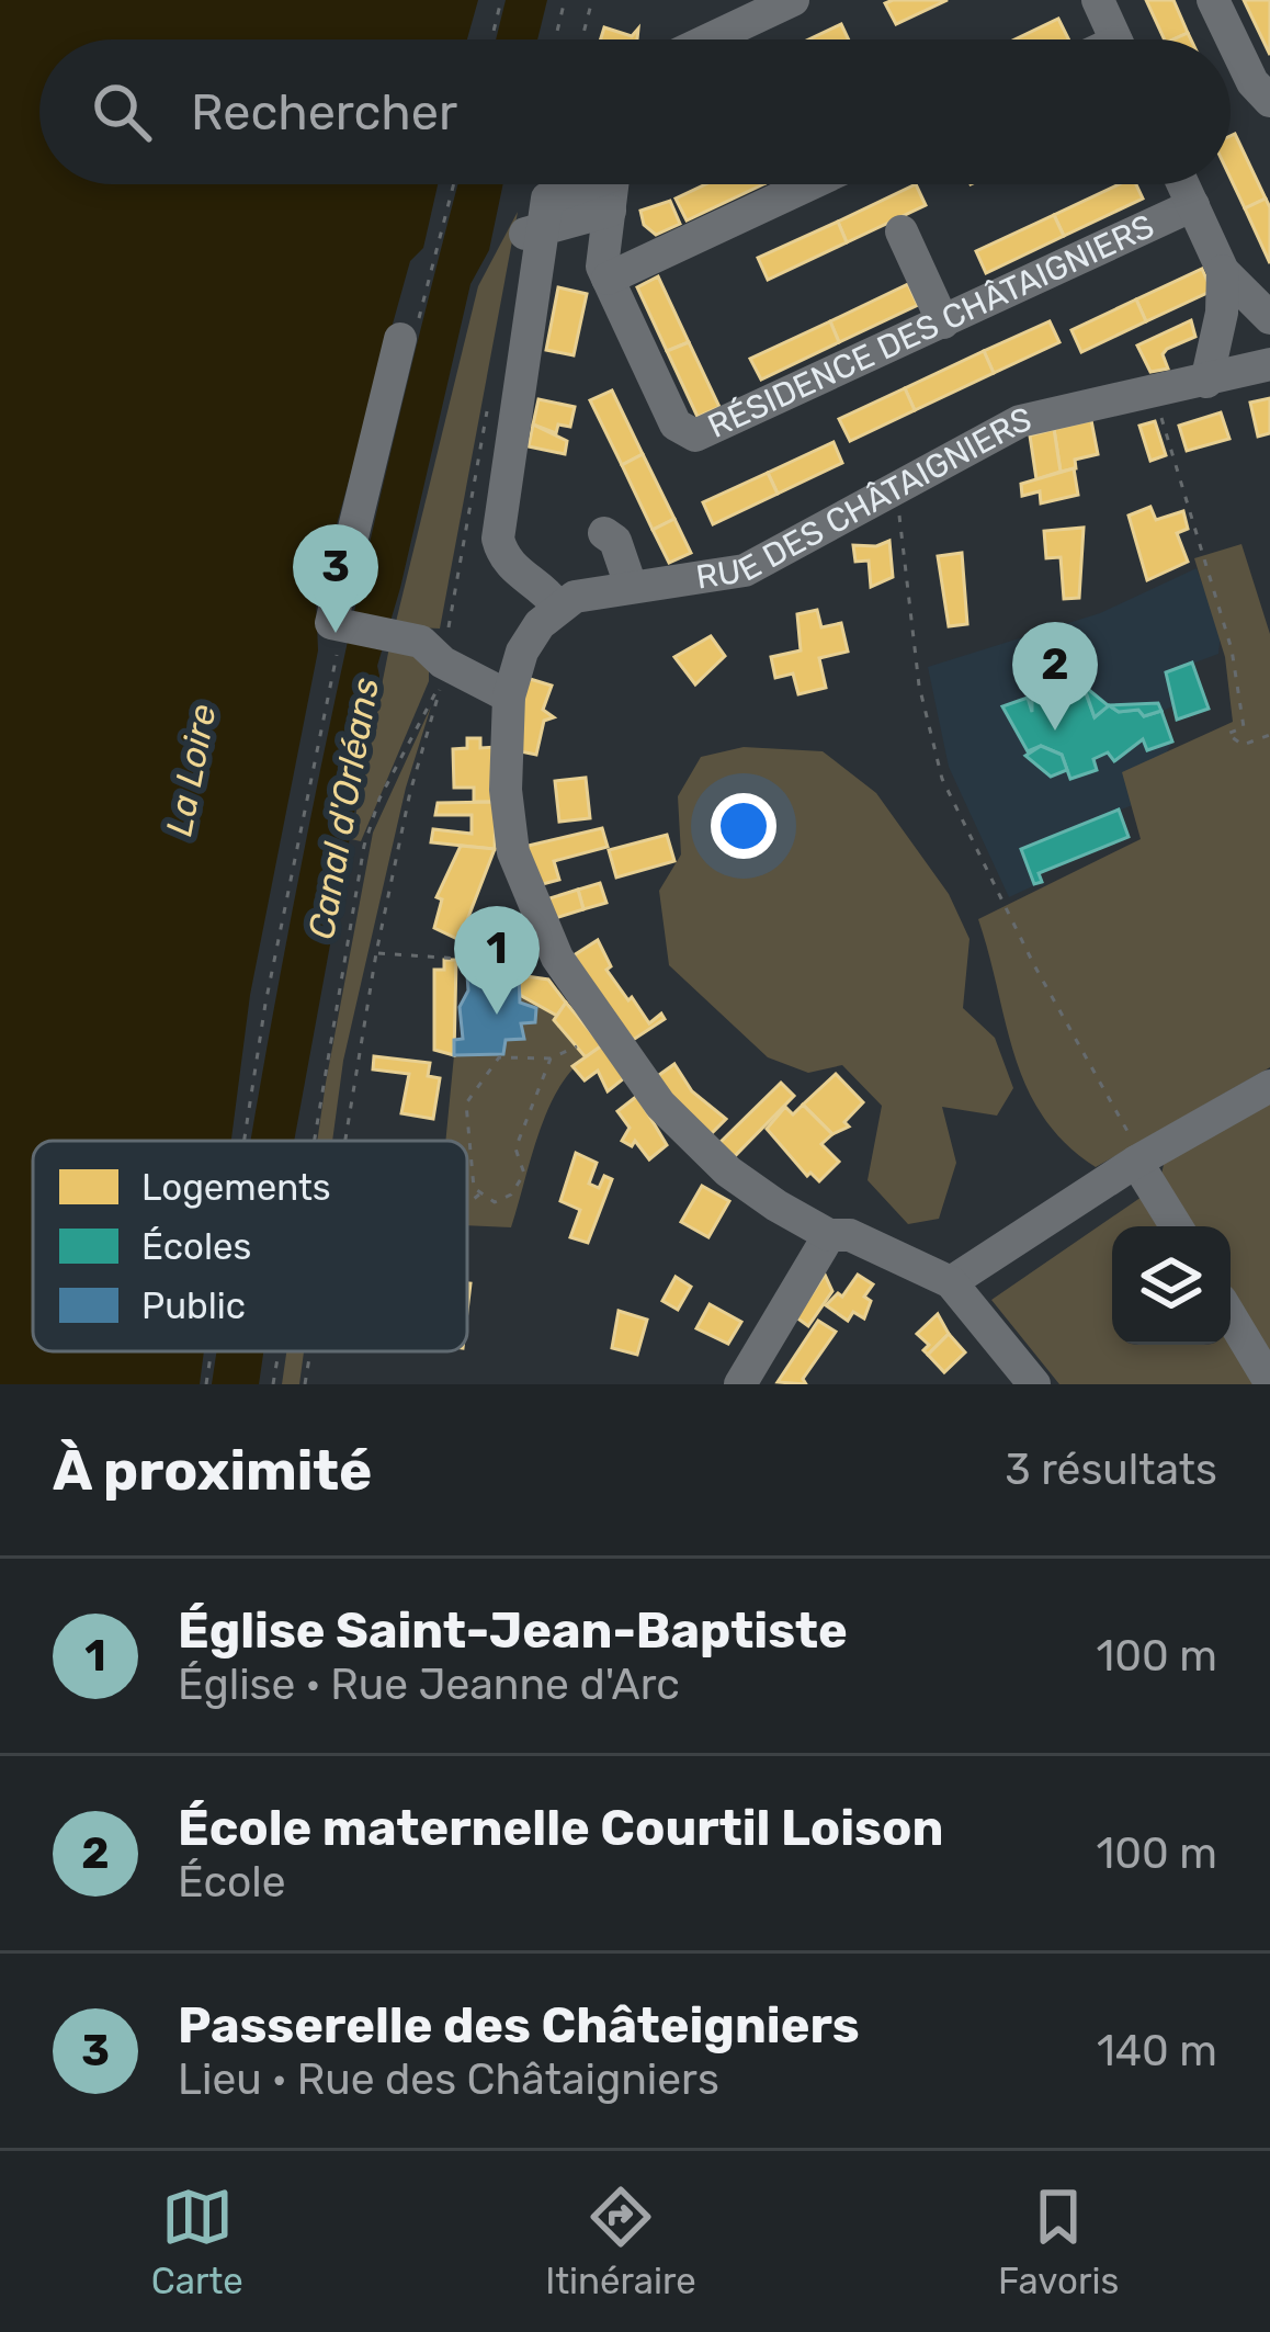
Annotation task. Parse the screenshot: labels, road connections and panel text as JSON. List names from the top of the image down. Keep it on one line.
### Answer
{"streets":{"street":["RÉSIDENCE DES CHÂTAIGNIERS","RUE DES CHÂTAIGNIERS"]},"water":["La Loire","Canal d'Orléans"],"legend":["Logements","Écoles","Public"],"page":{"search":"Rechercher","pins":["3","2","1"],"heading":["À proximité","3 résultats"],"list":[{"mark":"1","name":"Église Saint-Jean-Baptiste","note":"Église · Rue Jeanne d'Arc","value":"100 m"},{"mark":"2","name":"École maternelle Courtil Loison","note":"École","value":"100 m"},{"mark":"3","name":"Passerelle des Châteigniers","note":"Lieu · Rue des Châtaigniers","value":"140 m"}],"nav":["Carte","Itinéraire","Favoris"]}}
